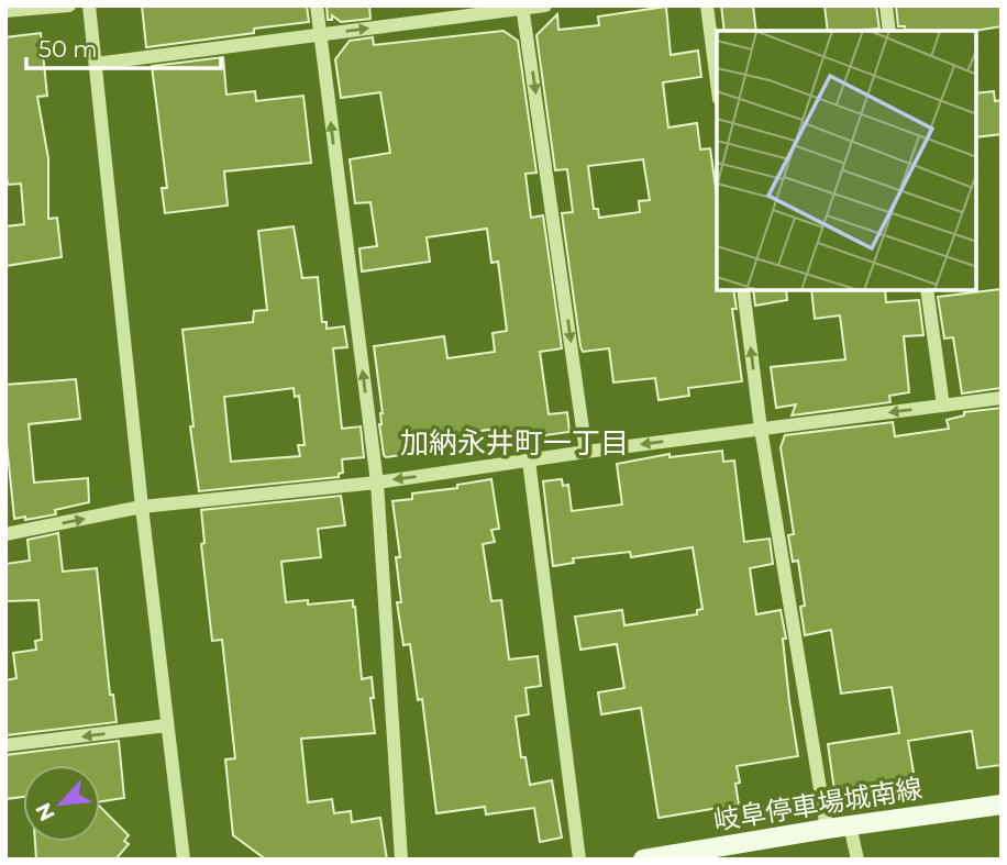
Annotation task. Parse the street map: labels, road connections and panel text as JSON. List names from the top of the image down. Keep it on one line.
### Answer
{"streets":{"main road":["岐阜停車場城南線"]},"districts":["加納永井町一丁目"],"scale_bar":"50 m","north":"bottom left"}
